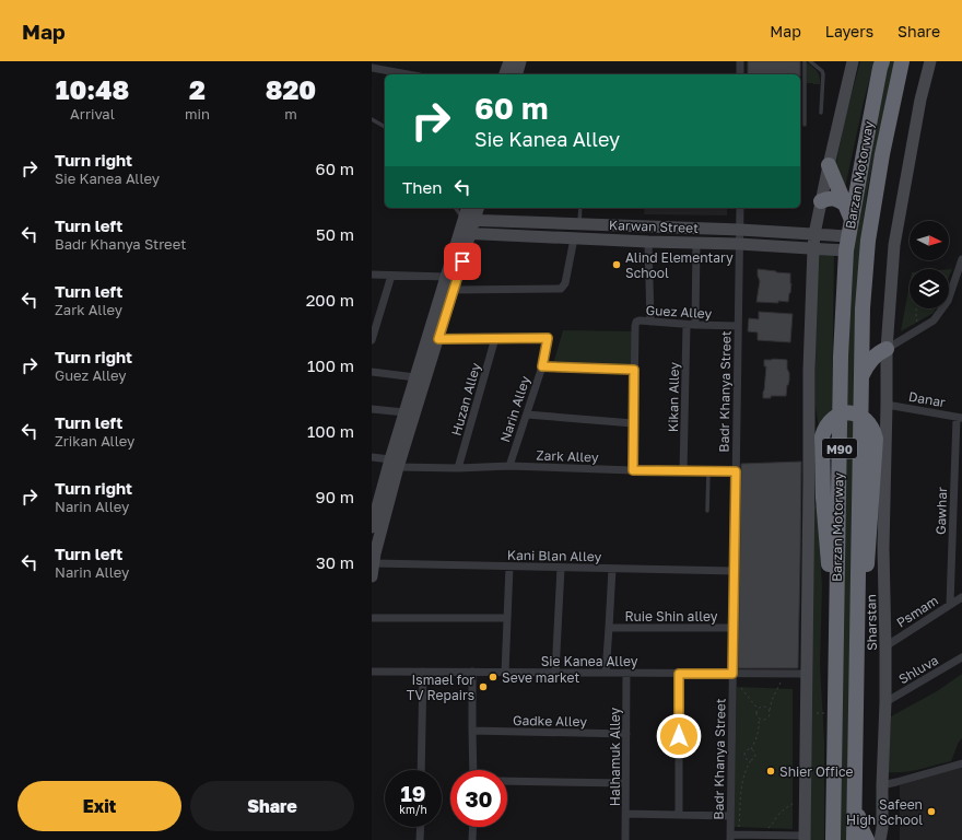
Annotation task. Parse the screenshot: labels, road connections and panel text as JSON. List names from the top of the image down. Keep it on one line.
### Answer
{"streets":{"highway":["Barzan Motorway","M90"],"main road":["Karwan Street","Sharstan"],"street":["Guez Alley","Badr Khanya Street","Kikan Alley","Huzan Alley","Danar","Narin Alley","Zark Alley","Gawhar","Kani Blan Alley","Psmam","Ruie Shin alley","Sie Kanea Alley","Shluva","Gadke Alley","Halhamuk Alley"]},"crossings":[["Barzan Motorway","Karwan Street"],["Karwan Street","Badr Khanya Street"],["Guez Alley","Badr Khanya Street"],["Guez Alley","Kikan Alley"],["Guez Alley","Zark Alley"],["Badr Khanya Street","Zark Alley"],["Badr Khanya Street","Kani Blan Alley"],["Badr Khanya Street","Ruie Shin alley"],["Badr Khanya Street","Sie Kanea Alley"],["Kikan Alley","Zark Alley"],["Huzan Alley","Narin Alley"],["Huzan Alley","Zark Alley"],["Danar","Gawhar"],["Danar","Sharstan"],["Narin Alley","Zark Alley"],["Gawhar","Psmam"],["Psmam","Sharstan"],["Sharstan","Shluva"],["Sie Kanea Alley","Halhamuk Alley"],["Gadke Alley","Halhamuk Alley"]],"places":["Alind Elementary School","Seve market","Ismael for TV Repairs","Shier Office","Safeen High School"],"north":"right","page":{"header":"Map","nav":["Map","Layers","Share"],"eta":["10:48","Arrival","2","min","820","m"],"turn":["60 m","Sie Kanea Alley"],"list":[{"name":"Turn right","note":"Sie Kanea Alley","value":"60 m"},{"name":"Turn left","note":"Badr Khanya Street","value":"50 m"},{"name":"Turn left","note":"Zark Alley","value":"200 m"},{"name":"Turn right","note":"Guez Alley","value":"100 m"},{"name":"Turn left","note":"Zrikan Alley","value":"100 m"},{"name":"Turn right","note":"Narin Alley","value":"90 m"},{"name":"Turn left","note":"Narin Alley","value":"30 m"}],"then":"Then","speed":"19 km/h","limit":"30","buttons":["Exit","Share"]}}
